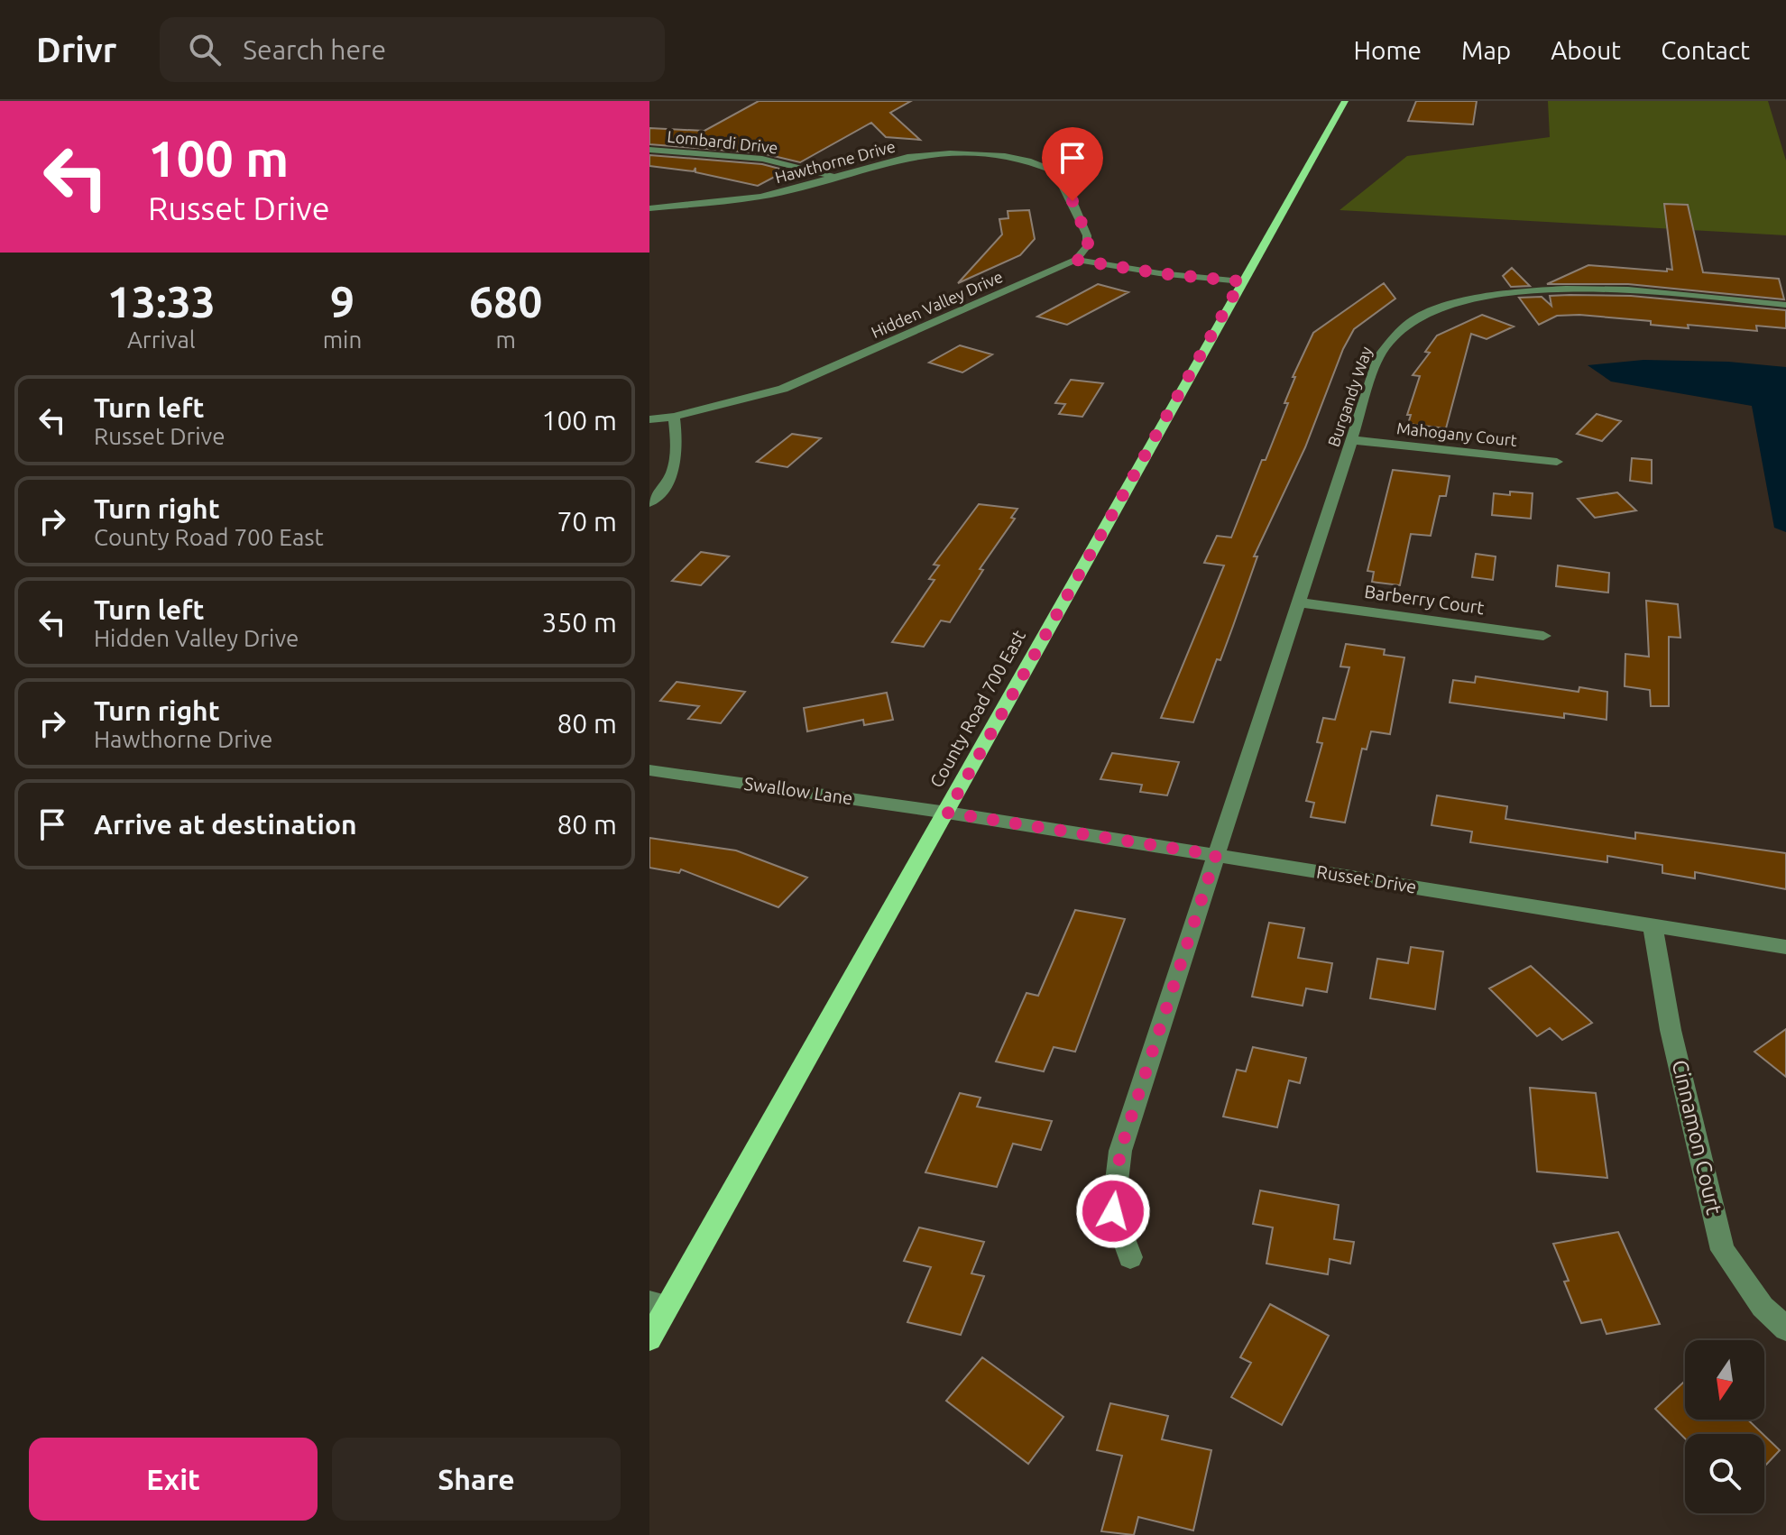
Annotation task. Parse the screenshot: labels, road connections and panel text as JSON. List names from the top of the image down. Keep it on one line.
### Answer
{"streets":{"main road":["County Road 700 East"],"street":["Lombardi Drive","Hawthorne Drive","Hidden Valley Drive","Burgandy Way","Mahogany Court","Barberry Court","Swallow Lane","Russet Drive","Cinnamon Court"]},"crossings":[["Lombardi Drive","Hawthorne Drive"],["Hawthorne Drive","Hidden Valley Drive"],["Burgandy Way","Mahogany Court"],["Burgandy Way","Barberry Court"],["Burgandy Way","Russet Drive"],["County Road 700 East","Swallow Lane"],["County Road 700 East","Russet Drive"],["Swallow Lane","Russet Drive"],["Russet Drive","Cinnamon Court"]],"north":"bottom","page":{"header":"Drivr","search":"Search here","nav":["Home","Map","About","Contact"],"turn":["100 m","Russet Drive"],"eta":["13:33","Arrival","9","min","680","m"],"list":[{"name":"Turn left","note":"Russet Drive","value":"100 m"},{"name":"Turn right","note":"County Road 700 East","value":"70 m"},{"name":"Turn left","note":"Hidden Valley Drive","value":"350 m"},{"name":"Turn right","note":"Hawthorne Drive","value":"80 m"},{"name":"Arrive at destination","value":"80 m"}],"buttons":["Exit","Share"]}}
